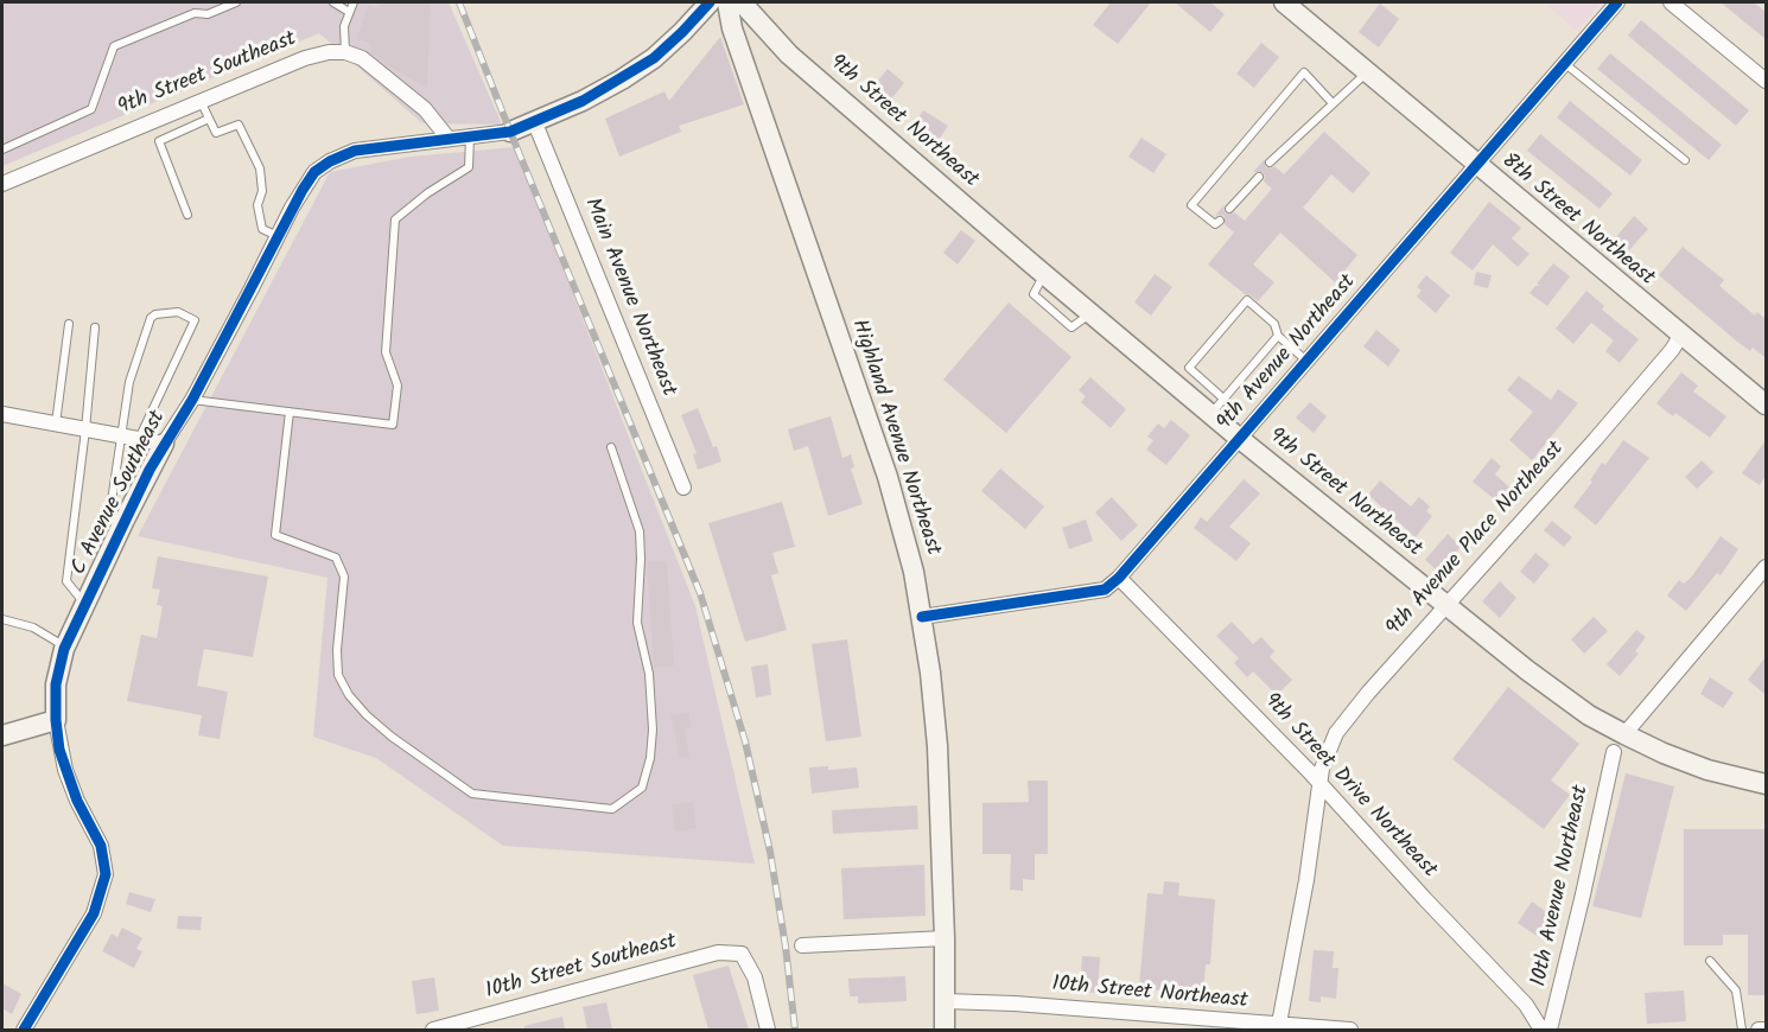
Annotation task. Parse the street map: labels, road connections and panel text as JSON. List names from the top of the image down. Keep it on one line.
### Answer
{"streets":{"main road":["9th Street Northeast","8th Street Northeast","Highland Avenue Northeast","C Avenue Southeast"],"street":["9th Street Southeast","Main Avenue Northeast","9th Avenue Northeast","9th Avenue Place Northeast","9th Street Drive Northeast","10th Avenue Northeast","10th Street Southeast","10th Street Northeast"]},"crossings":[["9th Street Northeast","9th Avenue Northeast"],["9th Street Northeast","9th Avenue Place Northeast"],["9th Street Northeast","10th Avenue Northeast"],["8th Street Northeast","9th Avenue Northeast"],["8th Street Northeast","9th Avenue Place Northeast"],["9th Avenue Northeast","Highland Avenue Northeast"],["9th Avenue Northeast","9th Street Drive Northeast"],["Highland Avenue Northeast","10th Street Northeast"],["9th Avenue Place Northeast","9th Street Drive Northeast"]]}
